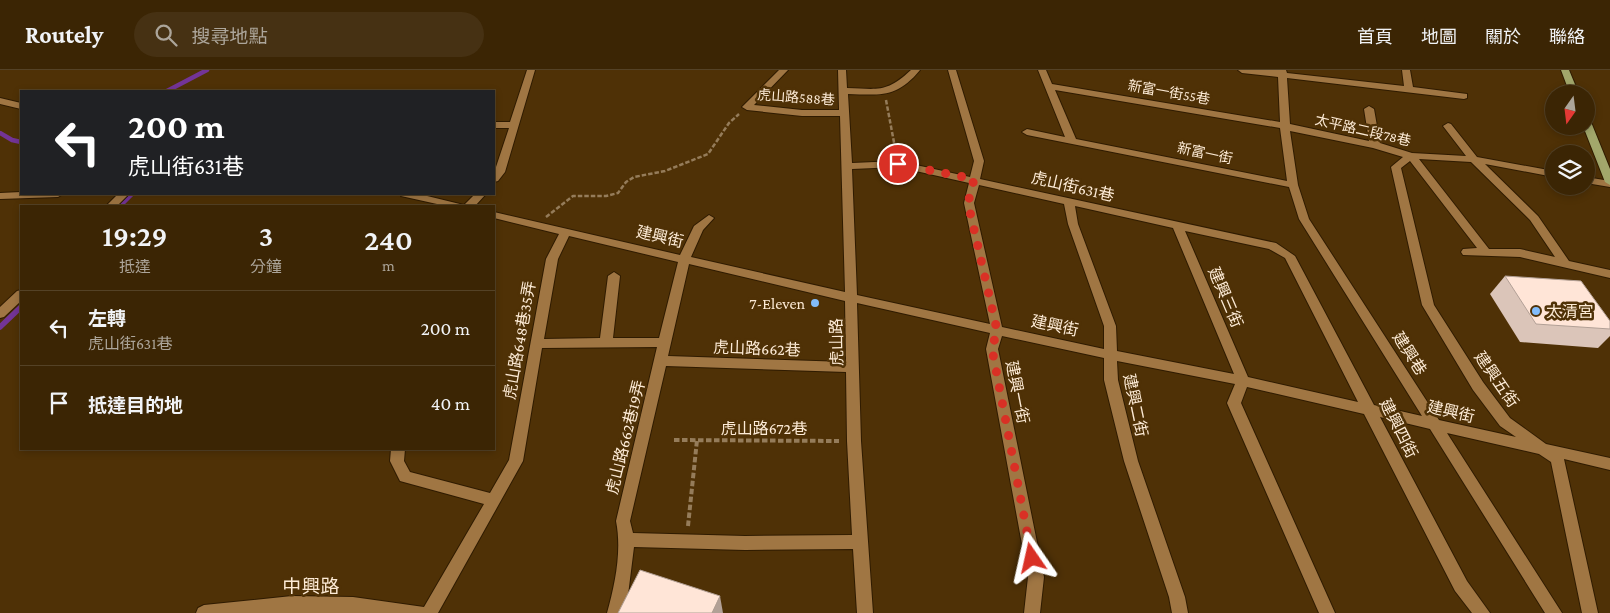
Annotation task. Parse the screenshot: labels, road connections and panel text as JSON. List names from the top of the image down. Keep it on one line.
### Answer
{"streets":{"street":["新富一街55巷","虎山路588巷","太平路二段78巷","新富一街","虎山街631巷","建興街","建興三街","虎山路648巷35弄","虎山路","虎山路662巷","建興巷","建興五街","建興一街","建興二街","建興四街","虎山路662巷19弄","中興路"],"path":["虎山路672巷"]},"crossings":[["新富一街55巷","太平路二段78巷"],["虎山路588巷","虎山路"],["太平路二段78巷","建興五街"],["新富一街","建興巷"],["虎山街631巷","建興三街"],["虎山街631巷","虎山路"],["虎山街631巷","建興一街"],["虎山街631巷","建興二街"],["虎山街631巷","建興四街"],["建興街","建興三街"],["建興街","虎山路648巷35弄"],["建興街","虎山路"],["建興街","建興巷"],["建興街","建興五街"],["建興街","建興一街"],["建興街","建興二街"],["建興街","建興四街"],["建興街","虎山路662巷19弄"],["虎山路","虎山路662巷"],["虎山路","虎山路672巷"],["虎山路662巷","虎山路662巷19弄"]],"places":["7-Eleven","太清宮"],"north":"bottom","page":{"header":"Routely","search":"搜尋地點","nav":["首頁","地圖","關於","聯絡"],"turn":["200 m","虎山街631巷"],"eta":["19:29","抵達","3","分鐘","240","m"],"list":[{"name":"左轉","note":"虎山街631巷","value":"200 m"},{"name":"抵達目的地","value":"40 m"}]}}
